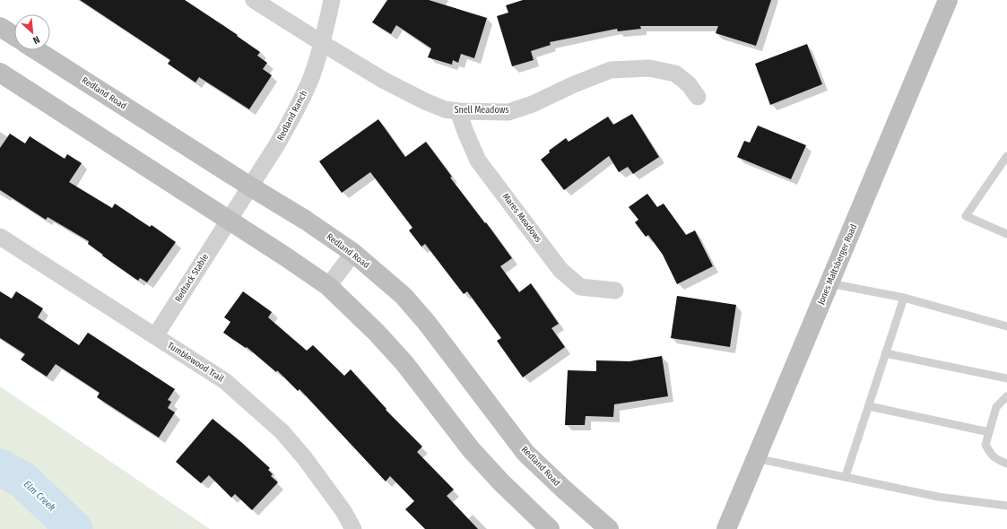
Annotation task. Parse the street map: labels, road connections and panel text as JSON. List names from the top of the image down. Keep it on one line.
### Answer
{"streets":{"main road":["Redland Road","Jones Maltsberger Road"],"street":["Snell Meadows","Redland Ranch","Mares Meadows","Redtack Stable","Tumblewood Trail"]},"crossings":[["Redland Road","Redland Ranch"],["Snell Meadows","Redland Ranch"],["Snell Meadows","Mares Meadows"],["Redland Ranch","Redtack Stable"],["Redtack Stable","Tumblewood Trail"]],"water":["Elm Creek"],"north":"bottom right"}
